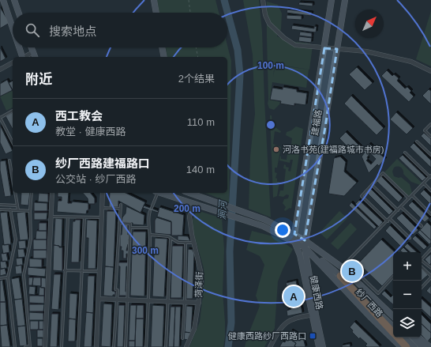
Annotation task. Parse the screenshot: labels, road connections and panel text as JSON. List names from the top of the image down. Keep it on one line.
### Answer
{"streets":{"main road":["建福路","健康西路","纱厂西路"],"street":["菏泽街"]},"crossings":[["建福路","健康西路"],["建福路","纱厂西路"],["菏泽街","纱厂西路"],["健康西路","纱厂西路"]],"water":["涧河"],"places":{"other":["河洛书苑(建福路城市书房)"],"transit":["健康西路纱厂西路口"]},"north":"top right","page":{"search":"搜索地点","heading":["附近","2个结果"],"list":[{"mark":"A","name":"西工教会","note":"教堂 · 健康西路","value":"110 m"},{"mark":"B","name":"纱厂西路建福路口","note":"公交站 · 纱厂西路","value":"140 m"}],"map_buttons":["+","−"],"pins":["B","A"]},"rings":["100 m","200 m","300 m"]}
